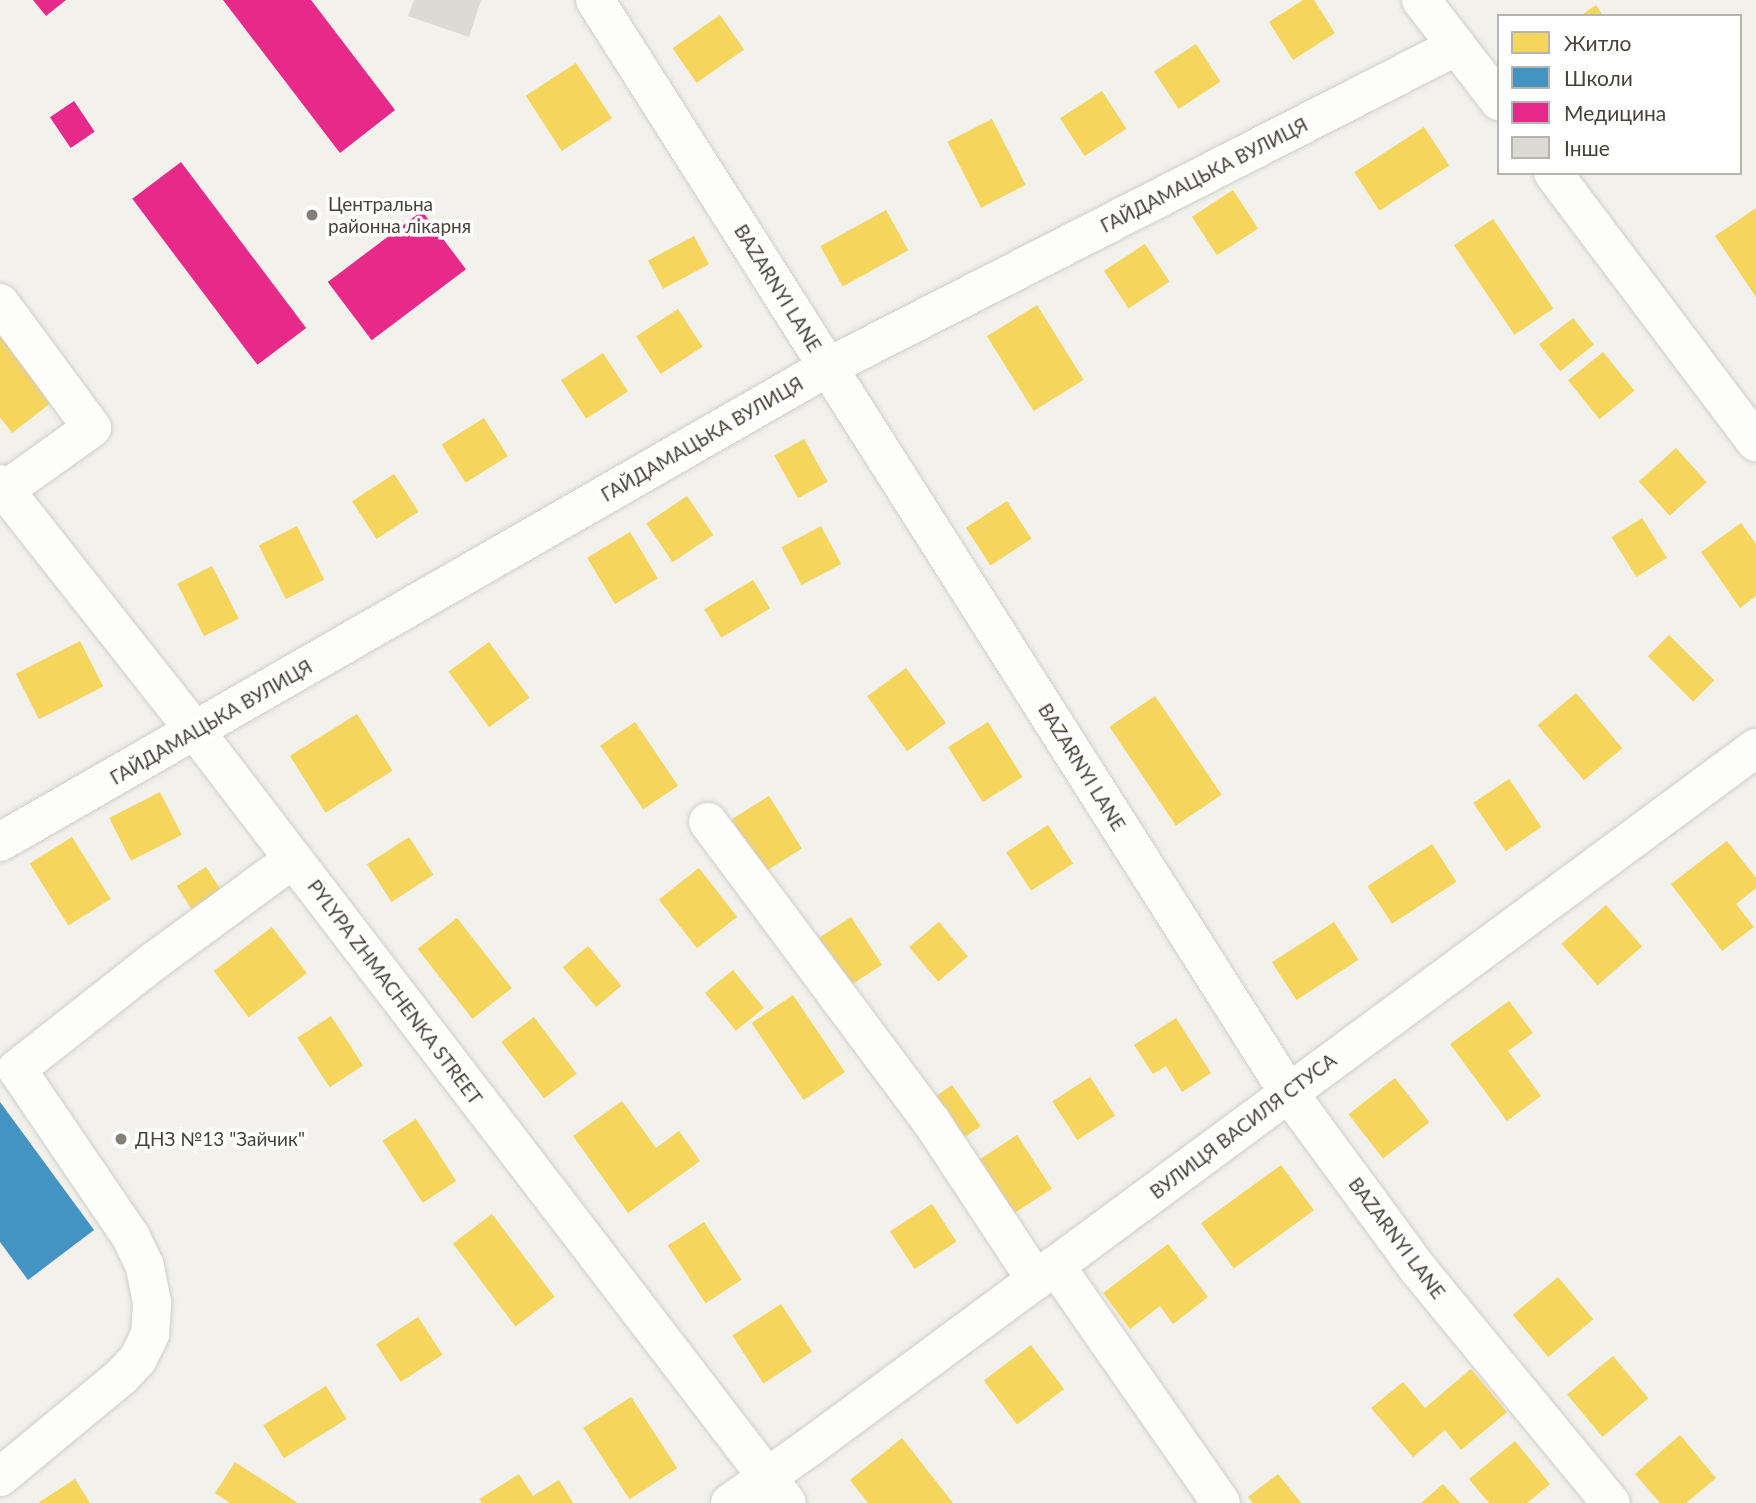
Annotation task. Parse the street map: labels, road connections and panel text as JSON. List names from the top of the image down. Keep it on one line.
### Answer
{"streets":{"street":["ГАЙДАМАЦЬКА ВУЛИЦЯ","BAZARNYI LANE","PYLYPA ZHMACHENKA STREET","ВУЛИЦЯ ВАСИЛЯ СТУСА"]},"crossings":[["ГАЙДАМАЦЬКА ВУЛИЦЯ","BAZARNYI LANE"],["ГАЙДАМАЦЬКА ВУЛИЦЯ","PYLYPA ZHMACHENKA STREET"],["BAZARNYI LANE","ВУЛИЦЯ ВАСИЛЯ СТУСА"],["PYLYPA ZHMACHENKA STREET","ВУЛИЦЯ ВАСИЛЯ СТУСА"]],"places":["Центральна районна лікарня","ДНЗ №13 \"Зайчик\""],"legend":["Житло","Школи","Медицина","Інше"]}
